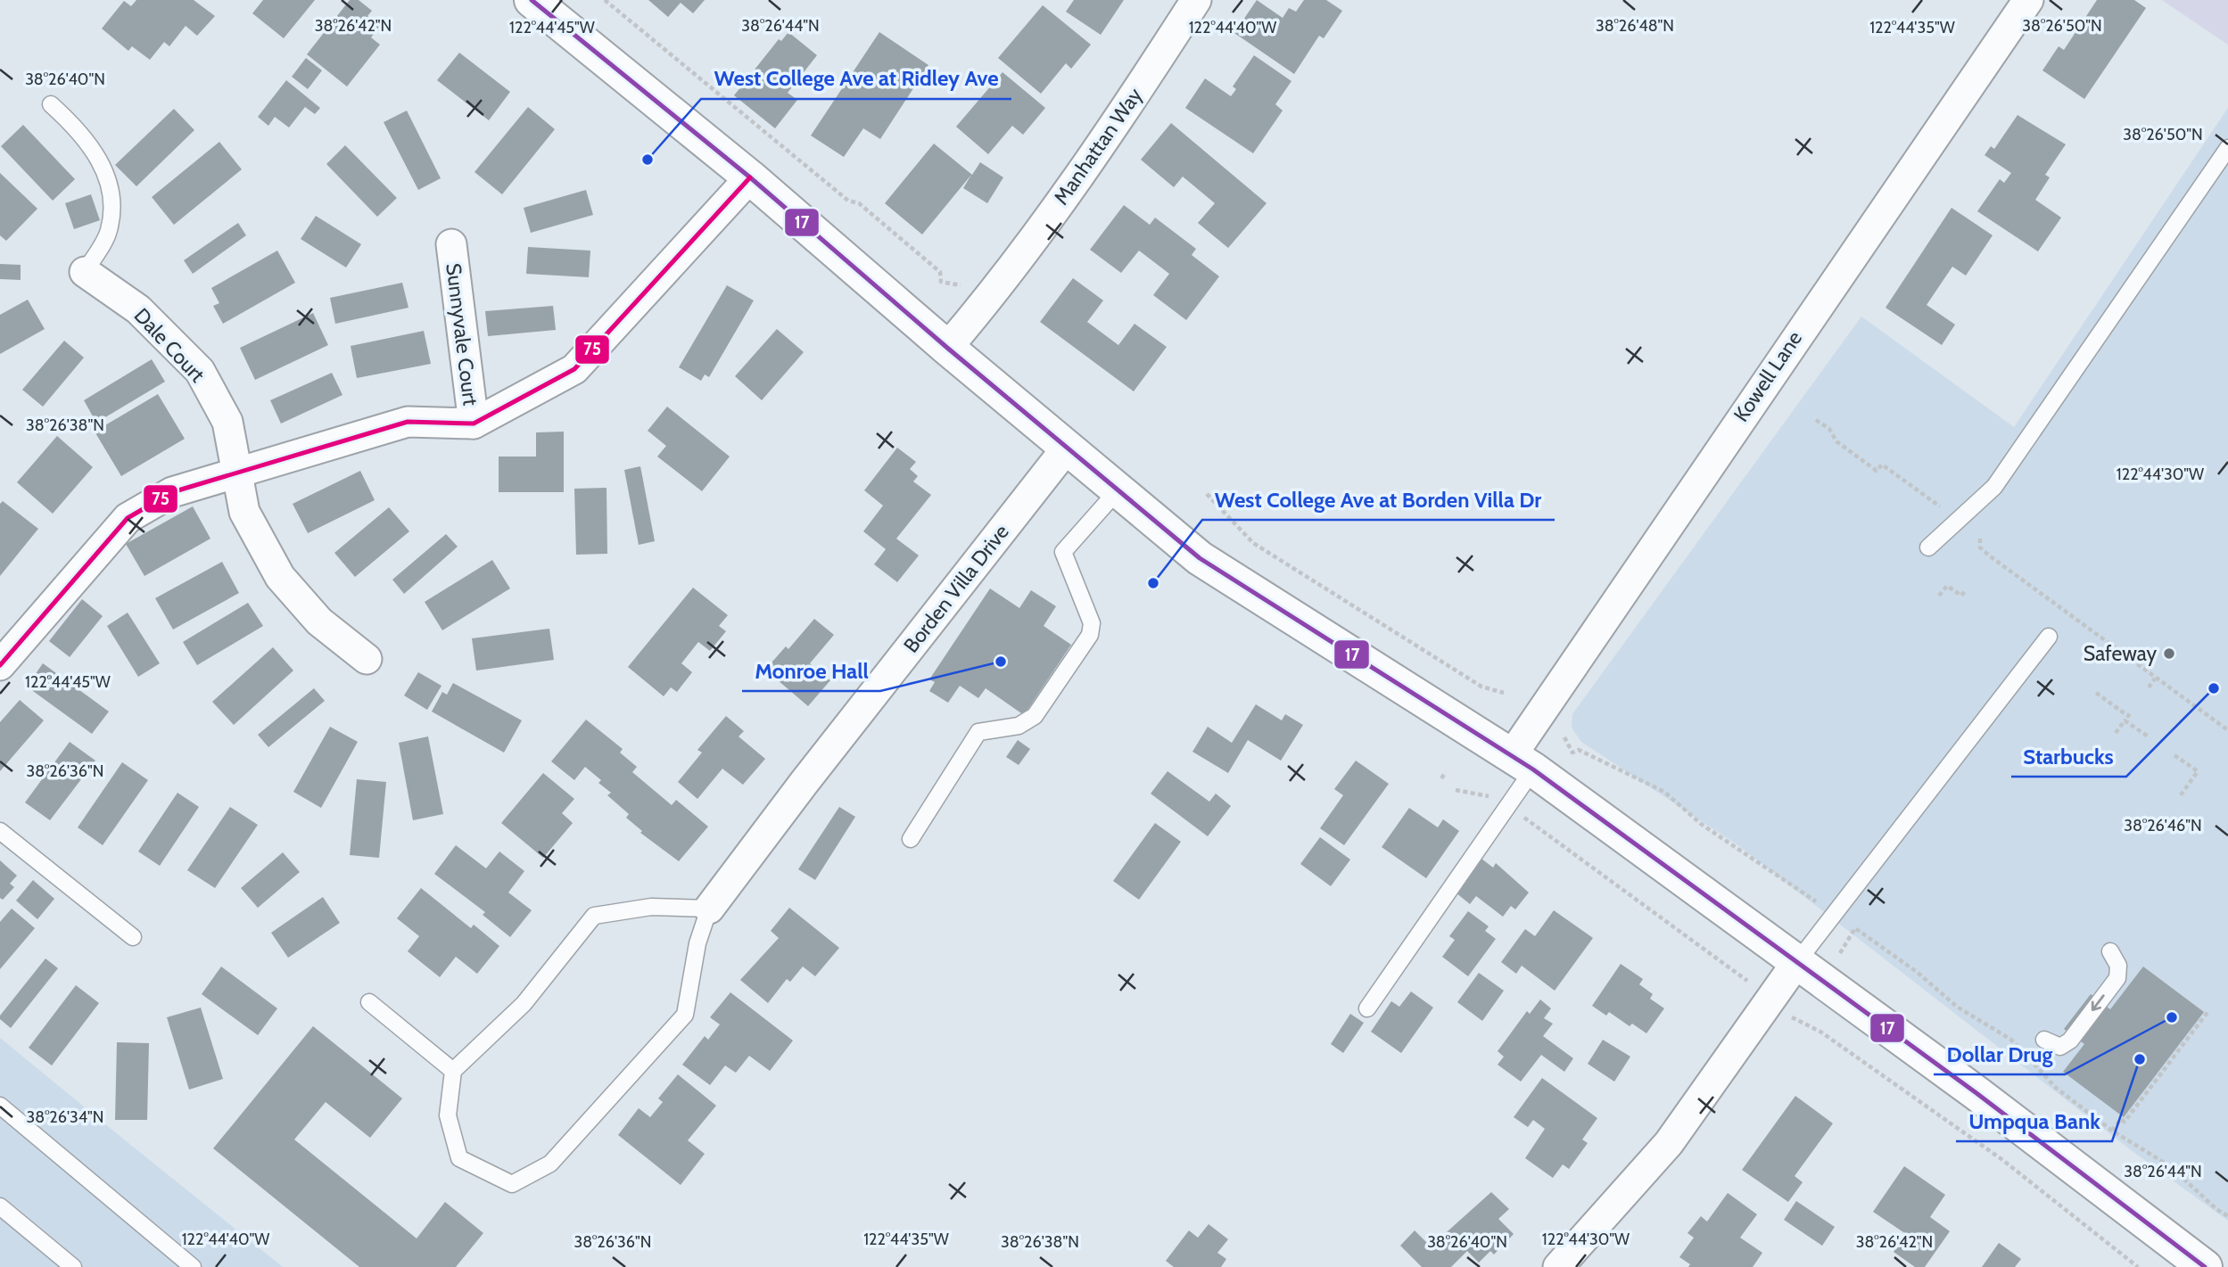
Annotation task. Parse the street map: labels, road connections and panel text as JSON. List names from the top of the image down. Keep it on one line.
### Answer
{"streets":{"street":["Manhattan Way","Sunnyvale Court","Dale Court","Kowell Lane","Borden Villa Drive"]},"places":["West College Ave at Ridley Ave","West College Ave at Borden Villa Dr","Safeway","Monroe Hall","Starbucks","Dollar Drug","Umpqua Bank"],"lines":["transit line 17","transit line 75"],"coordinates":["38°26'50\"N","38°26'42\"N","38°26'44\"N","38°26'48\"N","122°44'45\"W","122°44'40\"W","122°44'35\"W","38°26'40\"N","38°26'38\"N","122°44'30\"W","38°26'36\"N","38°26'46\"N","38°26'34\"N"]}
